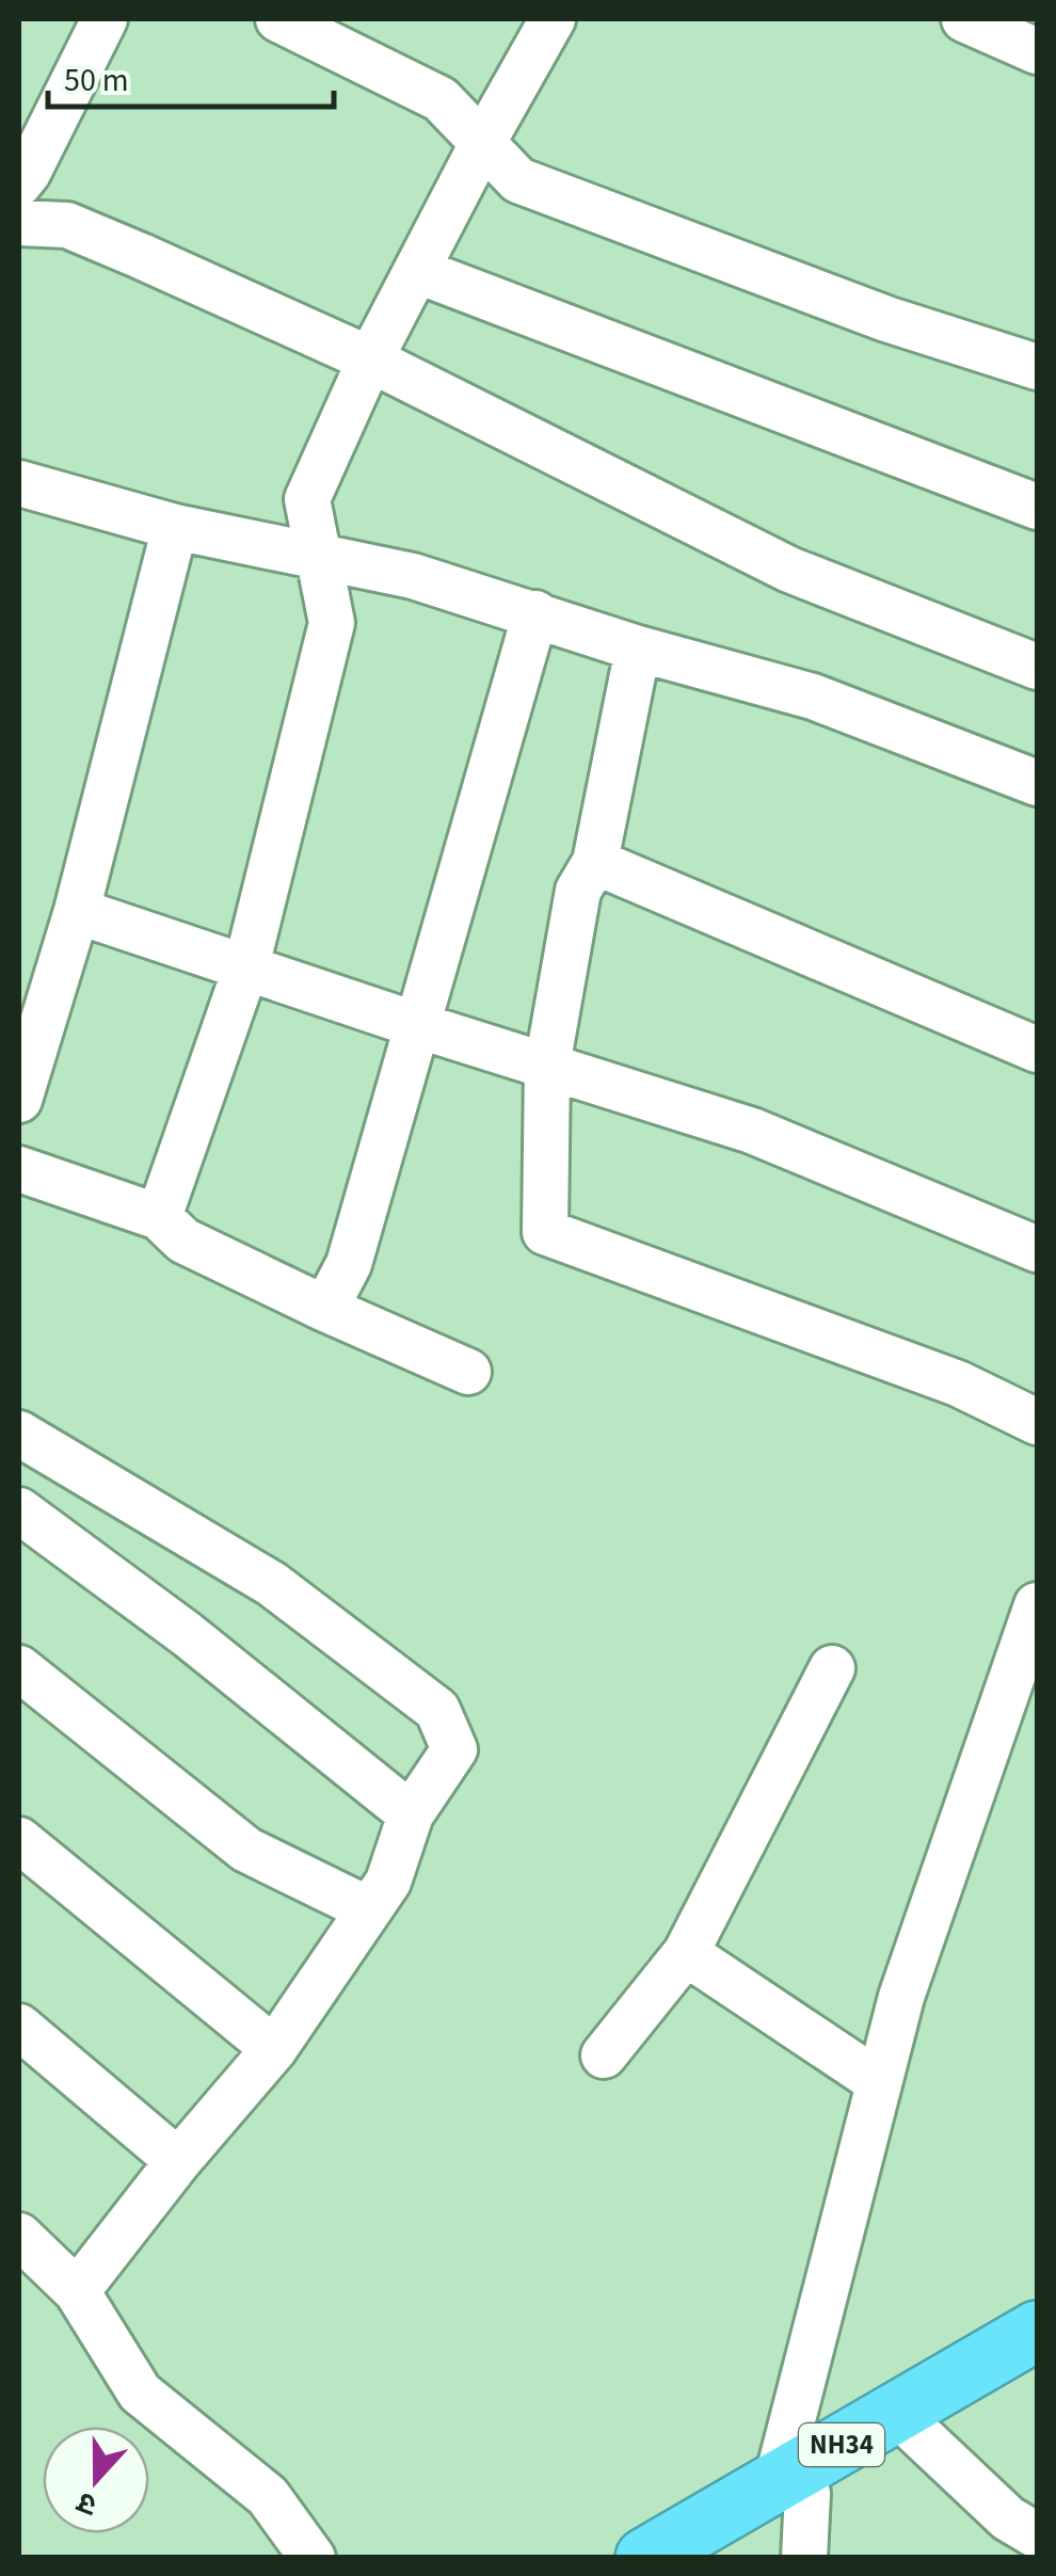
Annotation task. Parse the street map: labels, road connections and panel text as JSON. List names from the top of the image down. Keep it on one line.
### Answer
{"streets":{"highway":["NH34"]},"scale_bar":"50 m","north":"bottom"}
